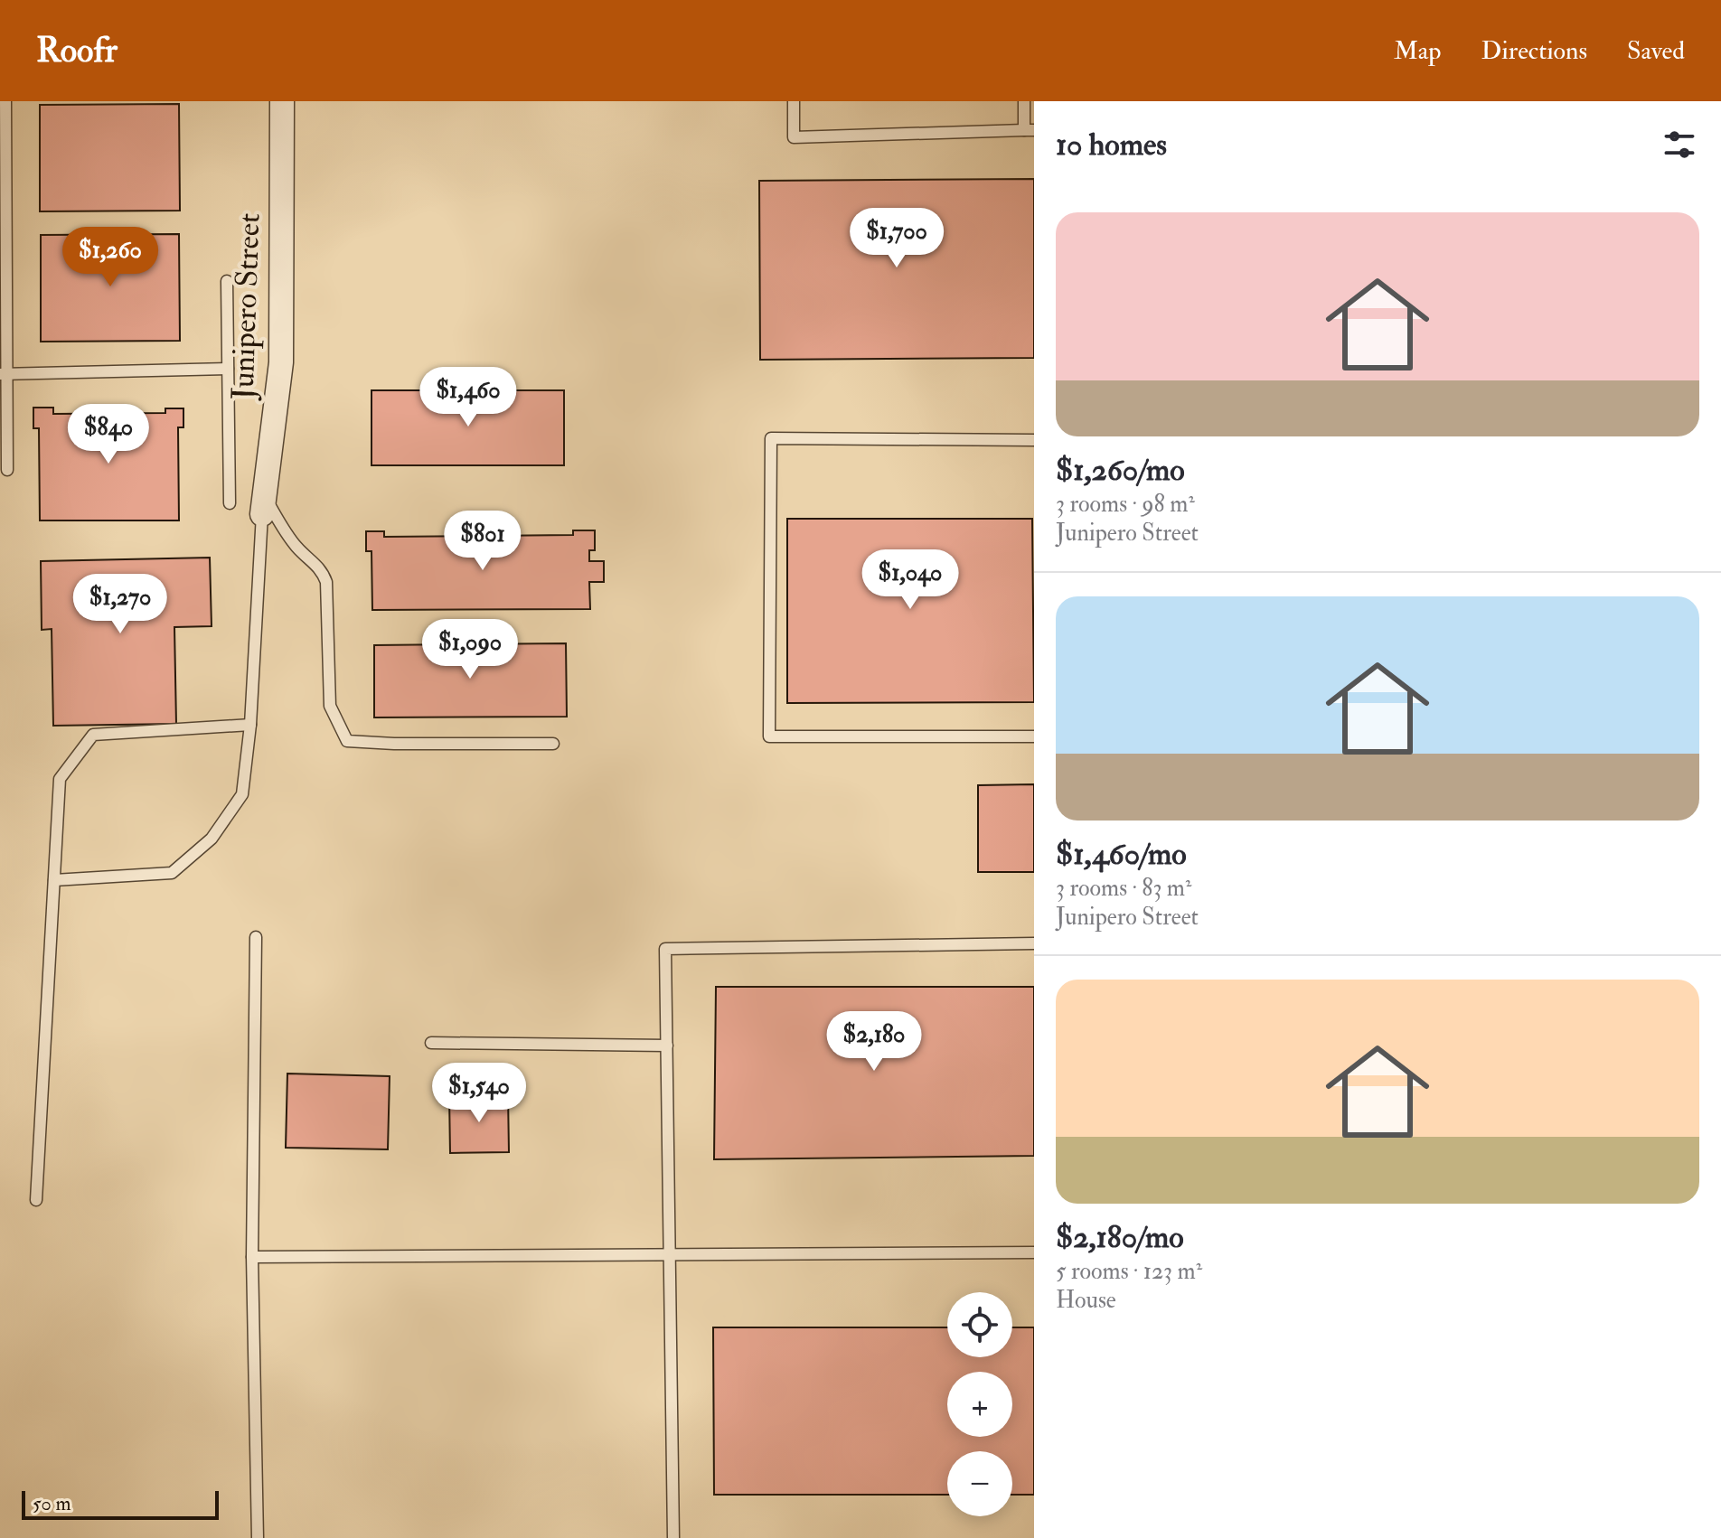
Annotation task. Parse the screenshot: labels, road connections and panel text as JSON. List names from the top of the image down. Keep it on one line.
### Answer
{"streets":{"street":["Junipero Street"]},"scale_bar":"50 m","page":{"header":"Roofr","nav":["Map","Directions","Saved"],"heading":"10 homes","list":[{"name":"$1,260/mo","note":"3 rooms · 98 m² · Junipero Street"},{"name":"$1,460/mo","note":"3 rooms · 83 m² · Junipero Street"},{"name":"$2,180/mo","note":"5 rooms · 123 m² · House"}],"price":["$1,700","$1,260","$1,460","$840","$801","$1,040","$1,270","$1,090","$2,180","$1,540"],"map_buttons":["+","−"],"scale":"50 m"}}
